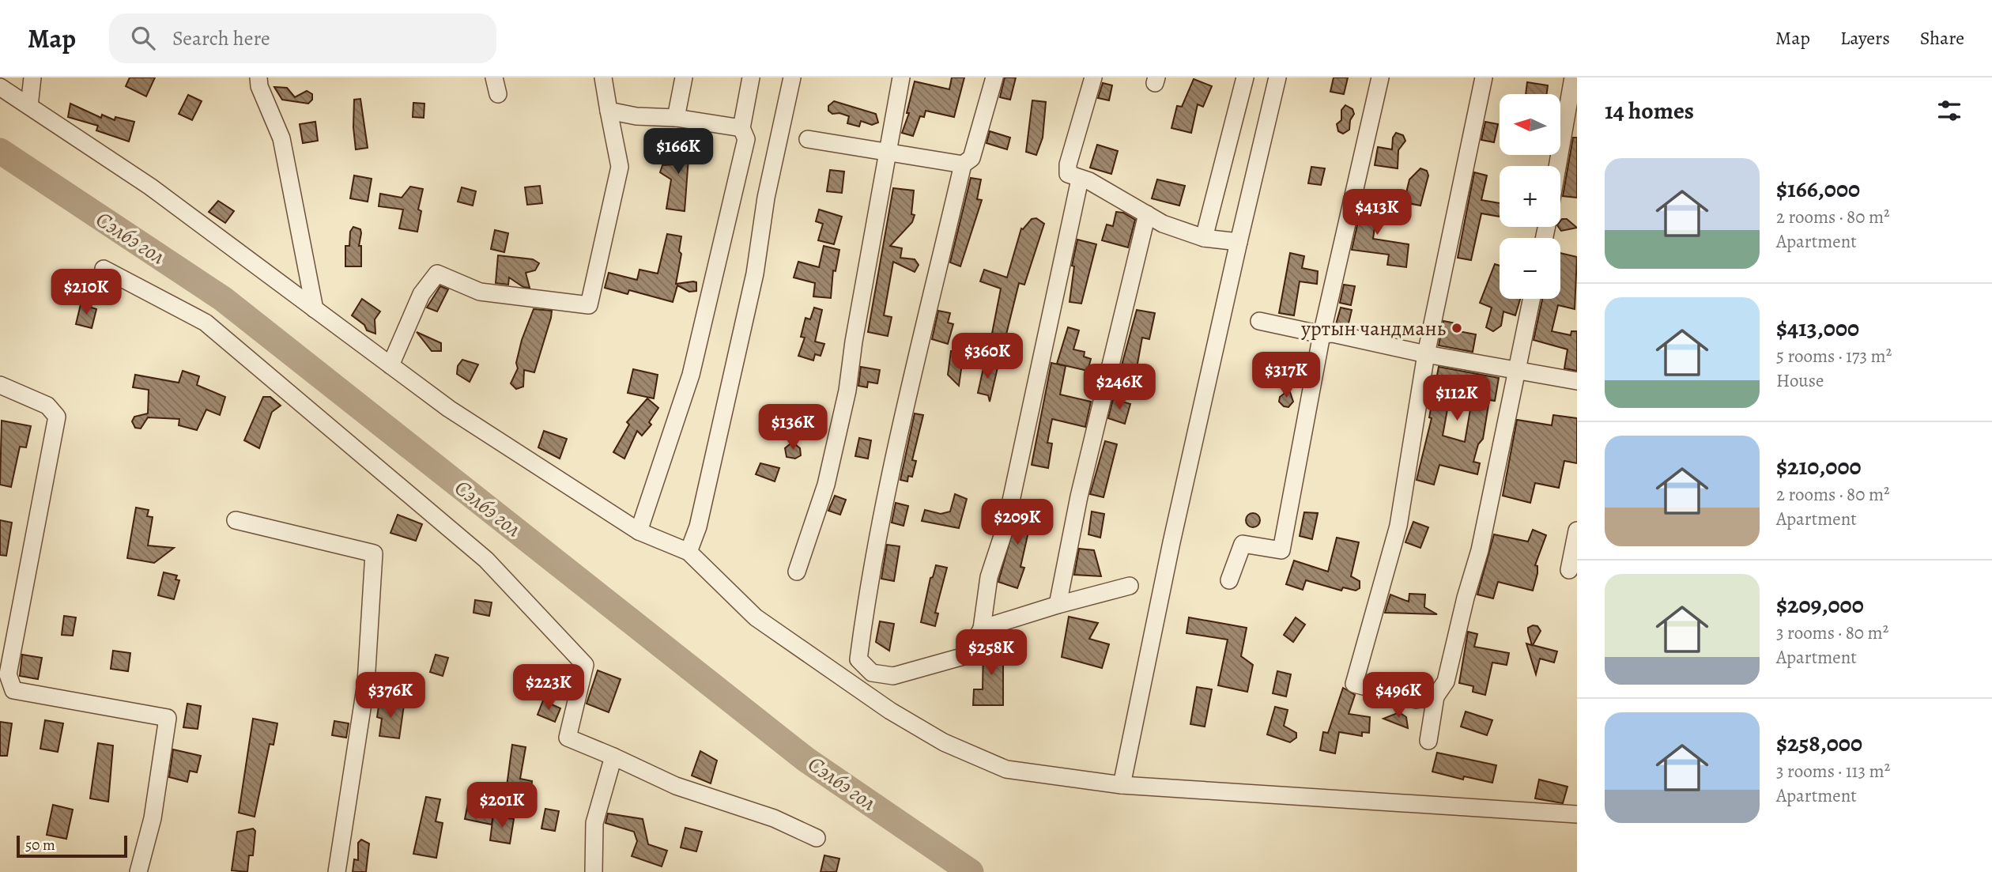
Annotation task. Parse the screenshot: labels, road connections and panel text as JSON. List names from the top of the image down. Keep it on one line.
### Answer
{"water":["Сэлбэ гол"],"places":["уртын чандмань"],"scale_bar":"50 m","north":"left","page":{"header":"Map","search":"Search here","nav":["Map","Layers","Share"],"heading":"14 homes","map_buttons":["+","−"],"price":["$166K","$413K","$210K","$360K","$317K","$246K","$112K","$136K","$209K","$258K","$223K","$376K","$496K","$201K"],"list":[{"name":"$166,000","note":"2 rooms · 80 m² · Apartment"},{"name":"$413,000","note":"5 rooms · 173 m² · House"},{"name":"$210,000","note":"2 rooms · 80 m² · Apartment"},{"name":"$209,000","note":"3 rooms · 80 m² · Apartment"},{"name":"$258,000","note":"3 rooms · 113 m² · Apartment"}],"scale":"50 m"}}
